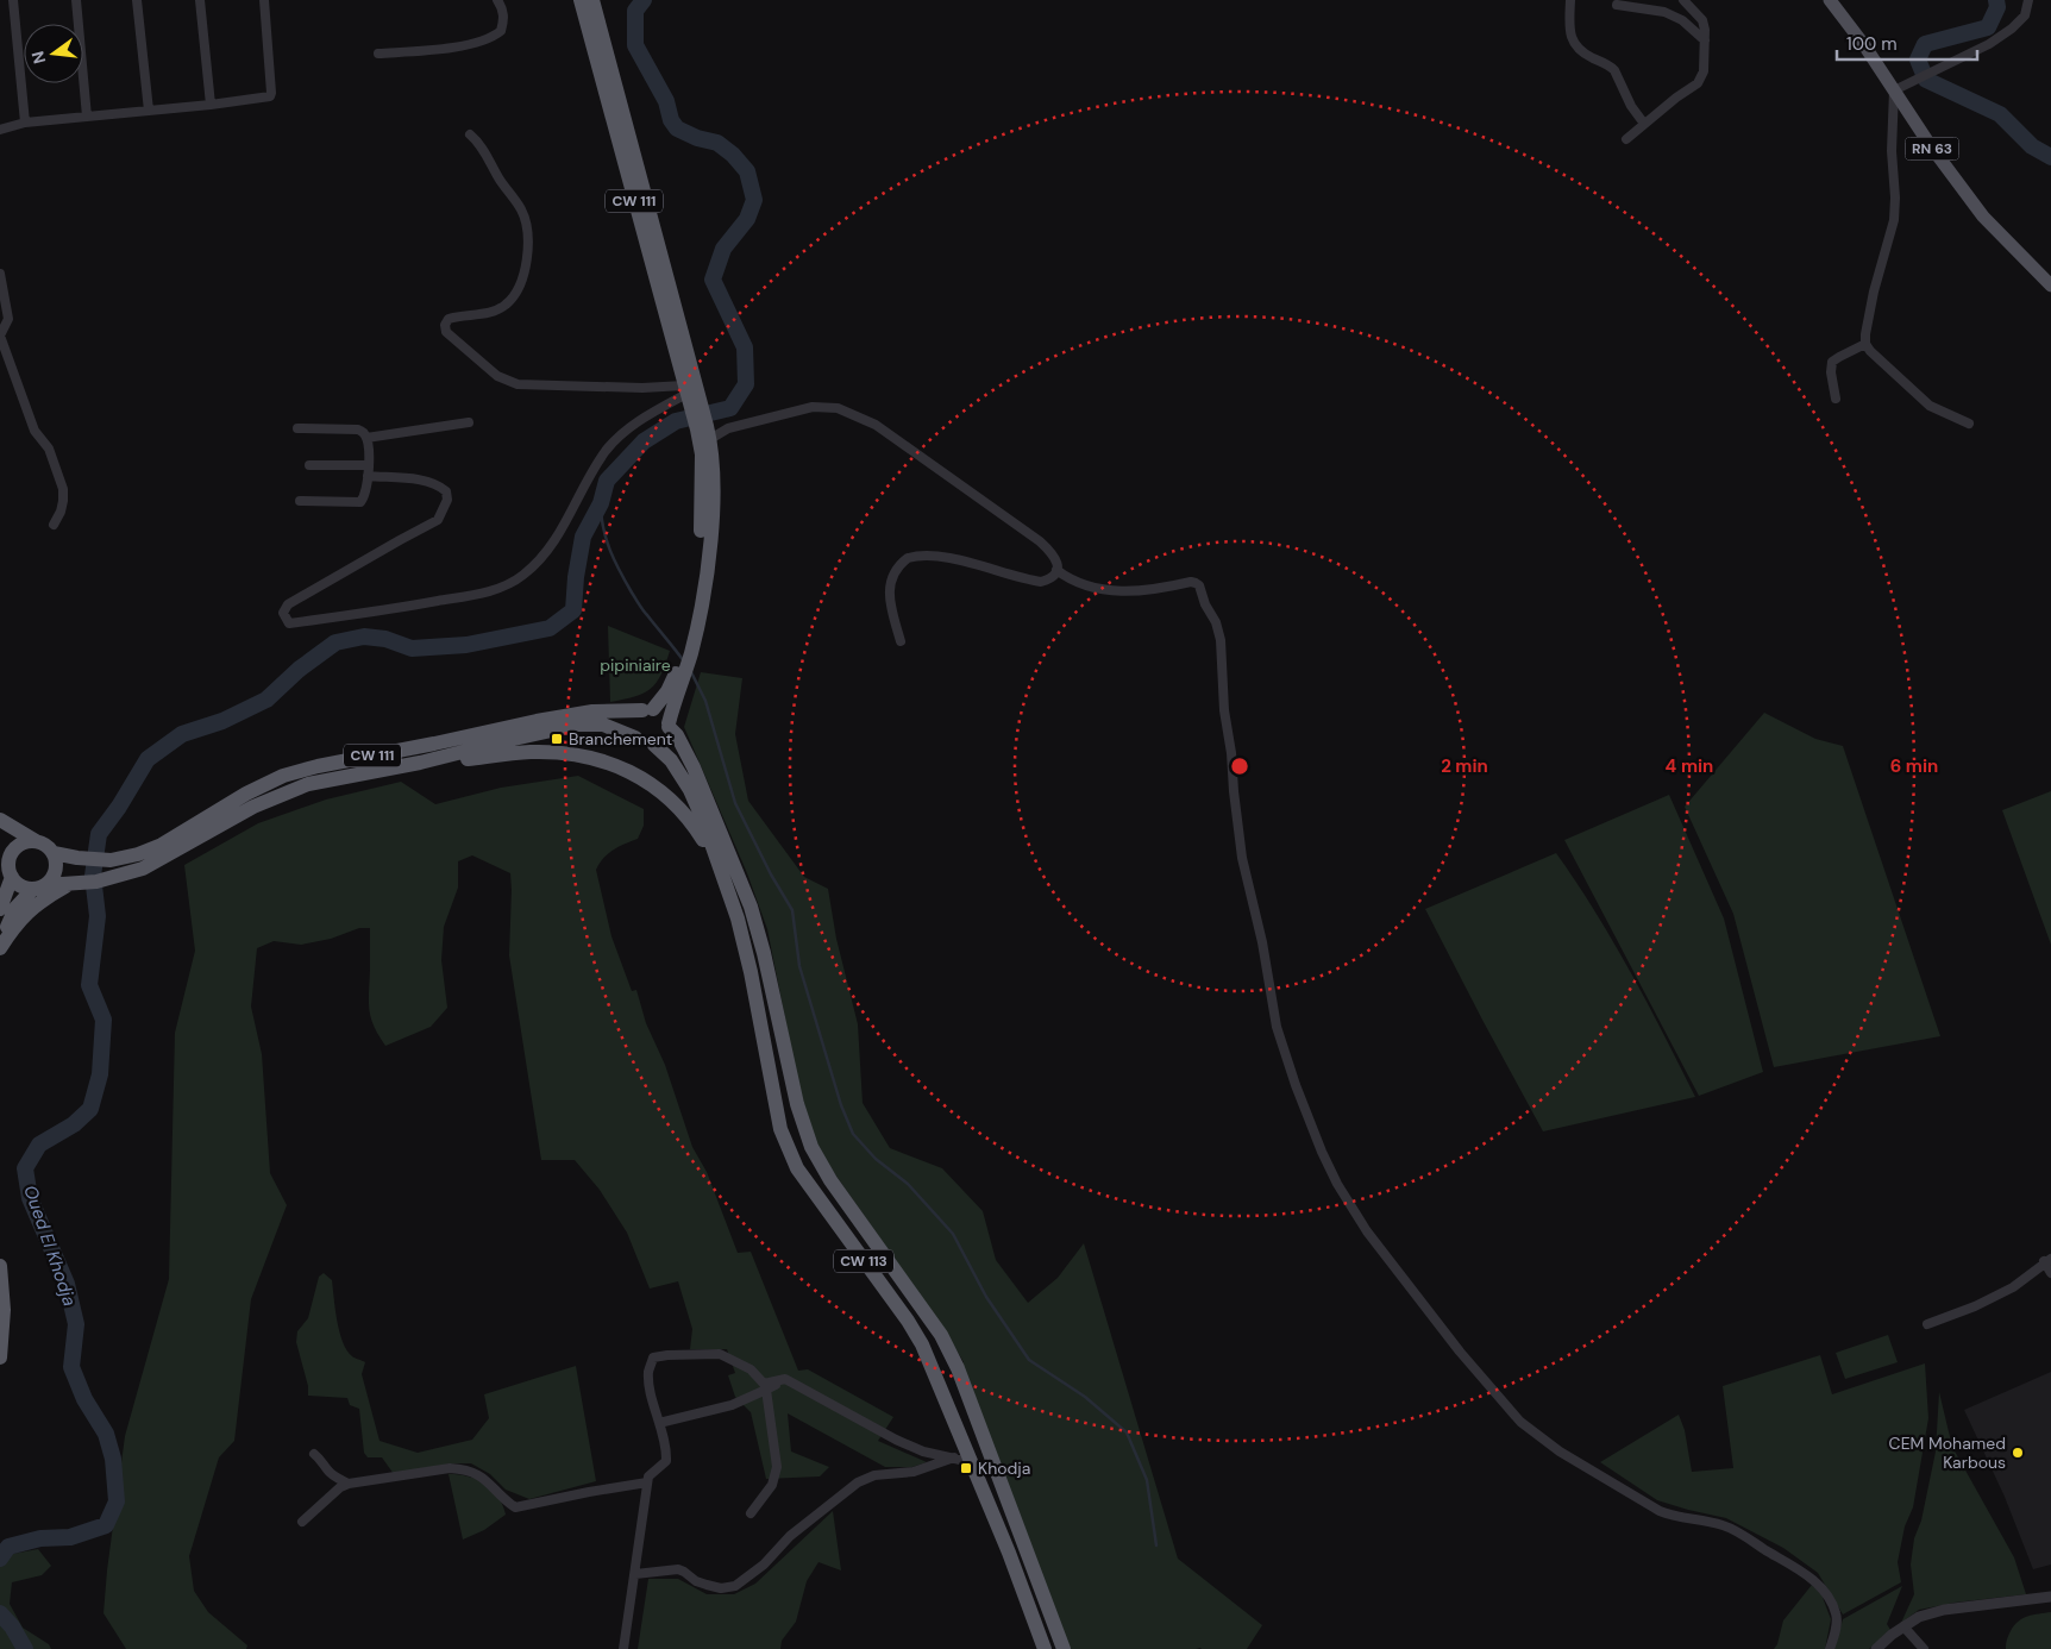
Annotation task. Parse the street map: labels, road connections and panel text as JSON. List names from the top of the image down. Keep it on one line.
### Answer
{"streets":{"highway":["CW 111","CW 113"],"main road":["RN 63"]},"water":["Oued El Khodja"],"parks":["pipiniaire"],"places":{"transit":["Branchement","Khodja"],"other":["CEM Mohamed Karbous"]},"scale_bar":"100 m","north":"left","rings":["2 min","4 min","6 min"]}
